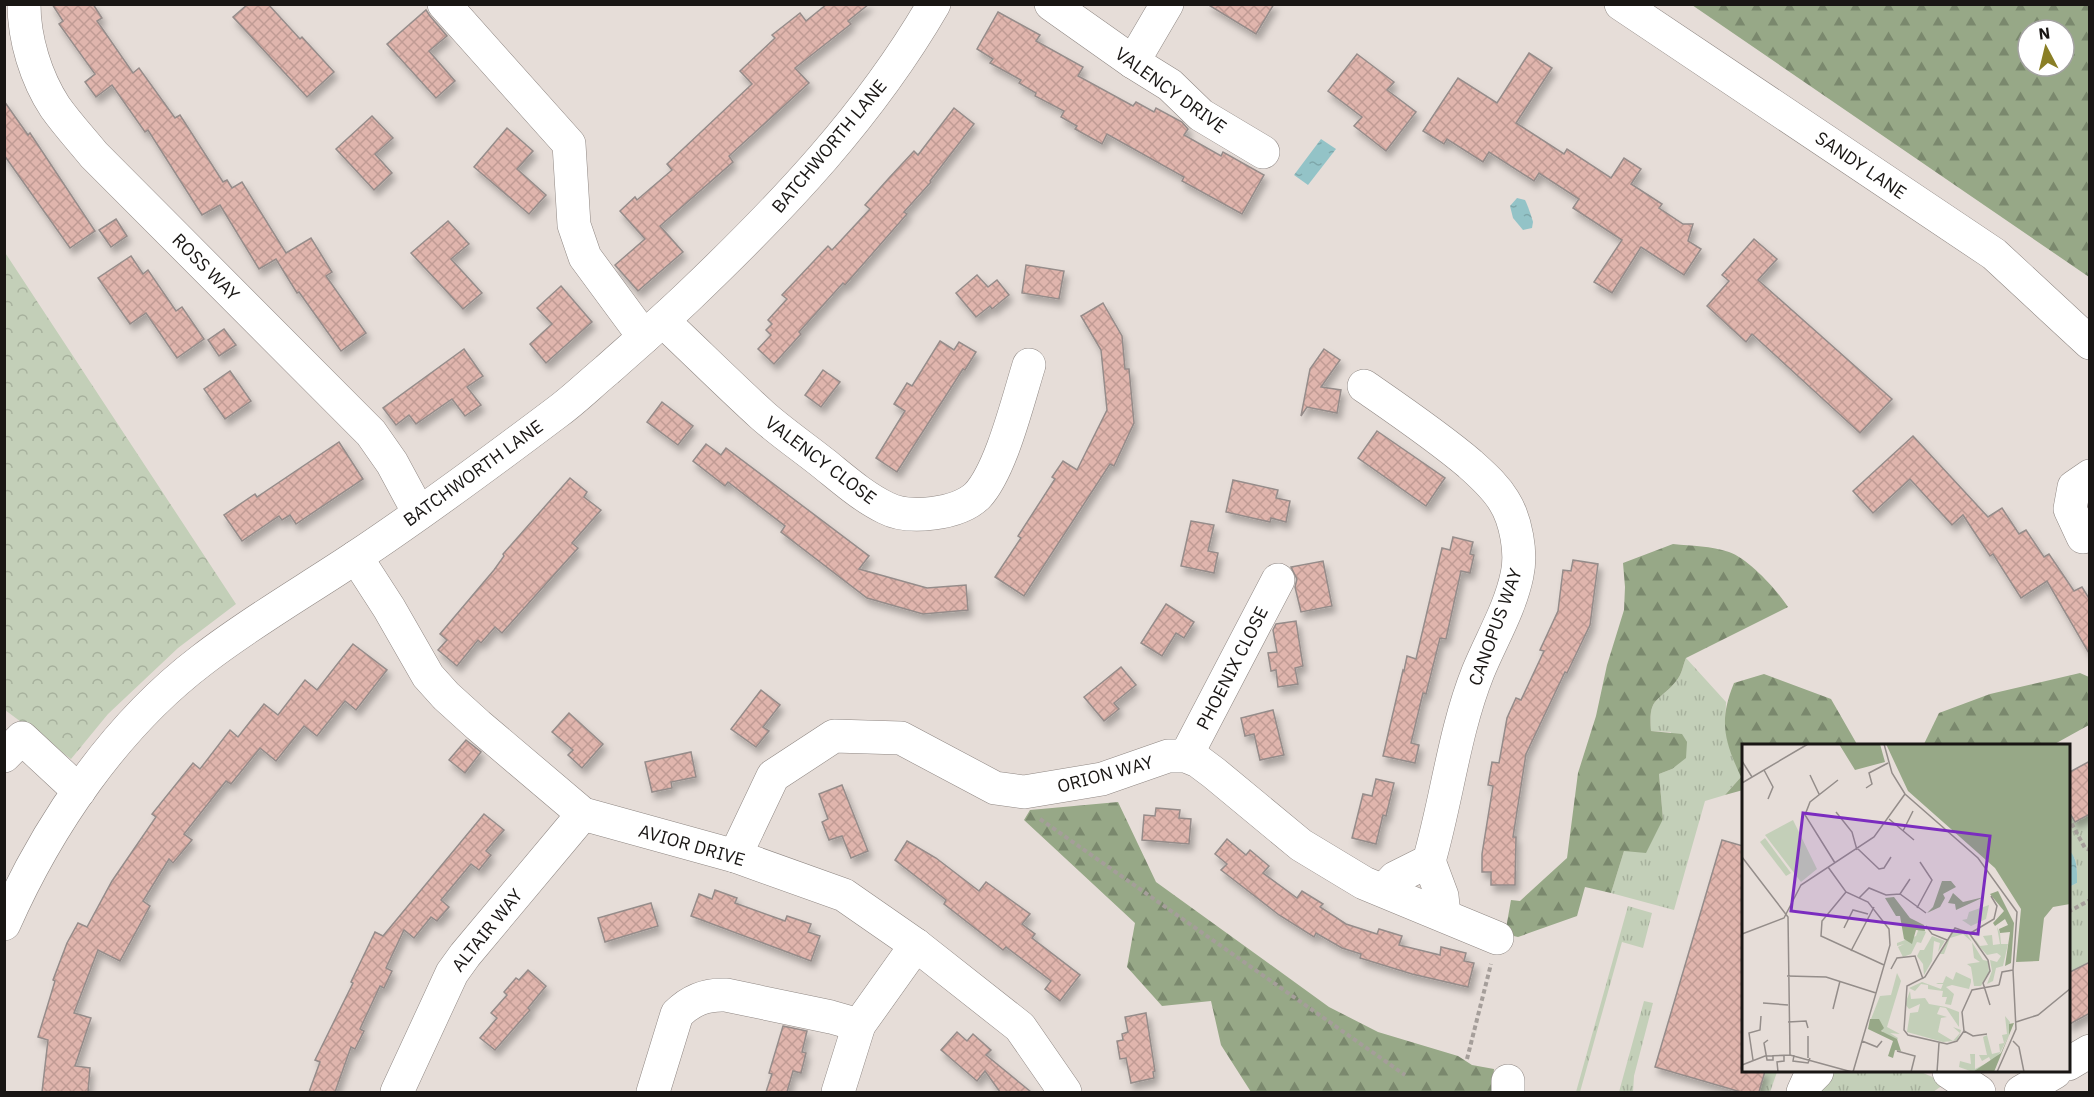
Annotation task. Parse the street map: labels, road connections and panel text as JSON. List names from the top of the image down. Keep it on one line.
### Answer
{"streets":{"street":["VALENCY DRIVE","BATCHWORTH LANE","SANDY LANE","ROSS WAY","VALENCY CLOSE","CANOPUS WAY","PHOENIX CLOSE","ORION WAY","AVIOR DRIVE","ALTAIR WAY"]},"crossings":[["BATCHWORTH LANE","ROSS WAY"],["BATCHWORTH LANE","VALENCY CLOSE"],["BATCHWORTH LANE","AVIOR DRIVE"],["PHOENIX CLOSE","ORION WAY"],["ORION WAY","AVIOR DRIVE"],["AVIOR DRIVE","ALTAIR WAY"]],"north":"top"}
